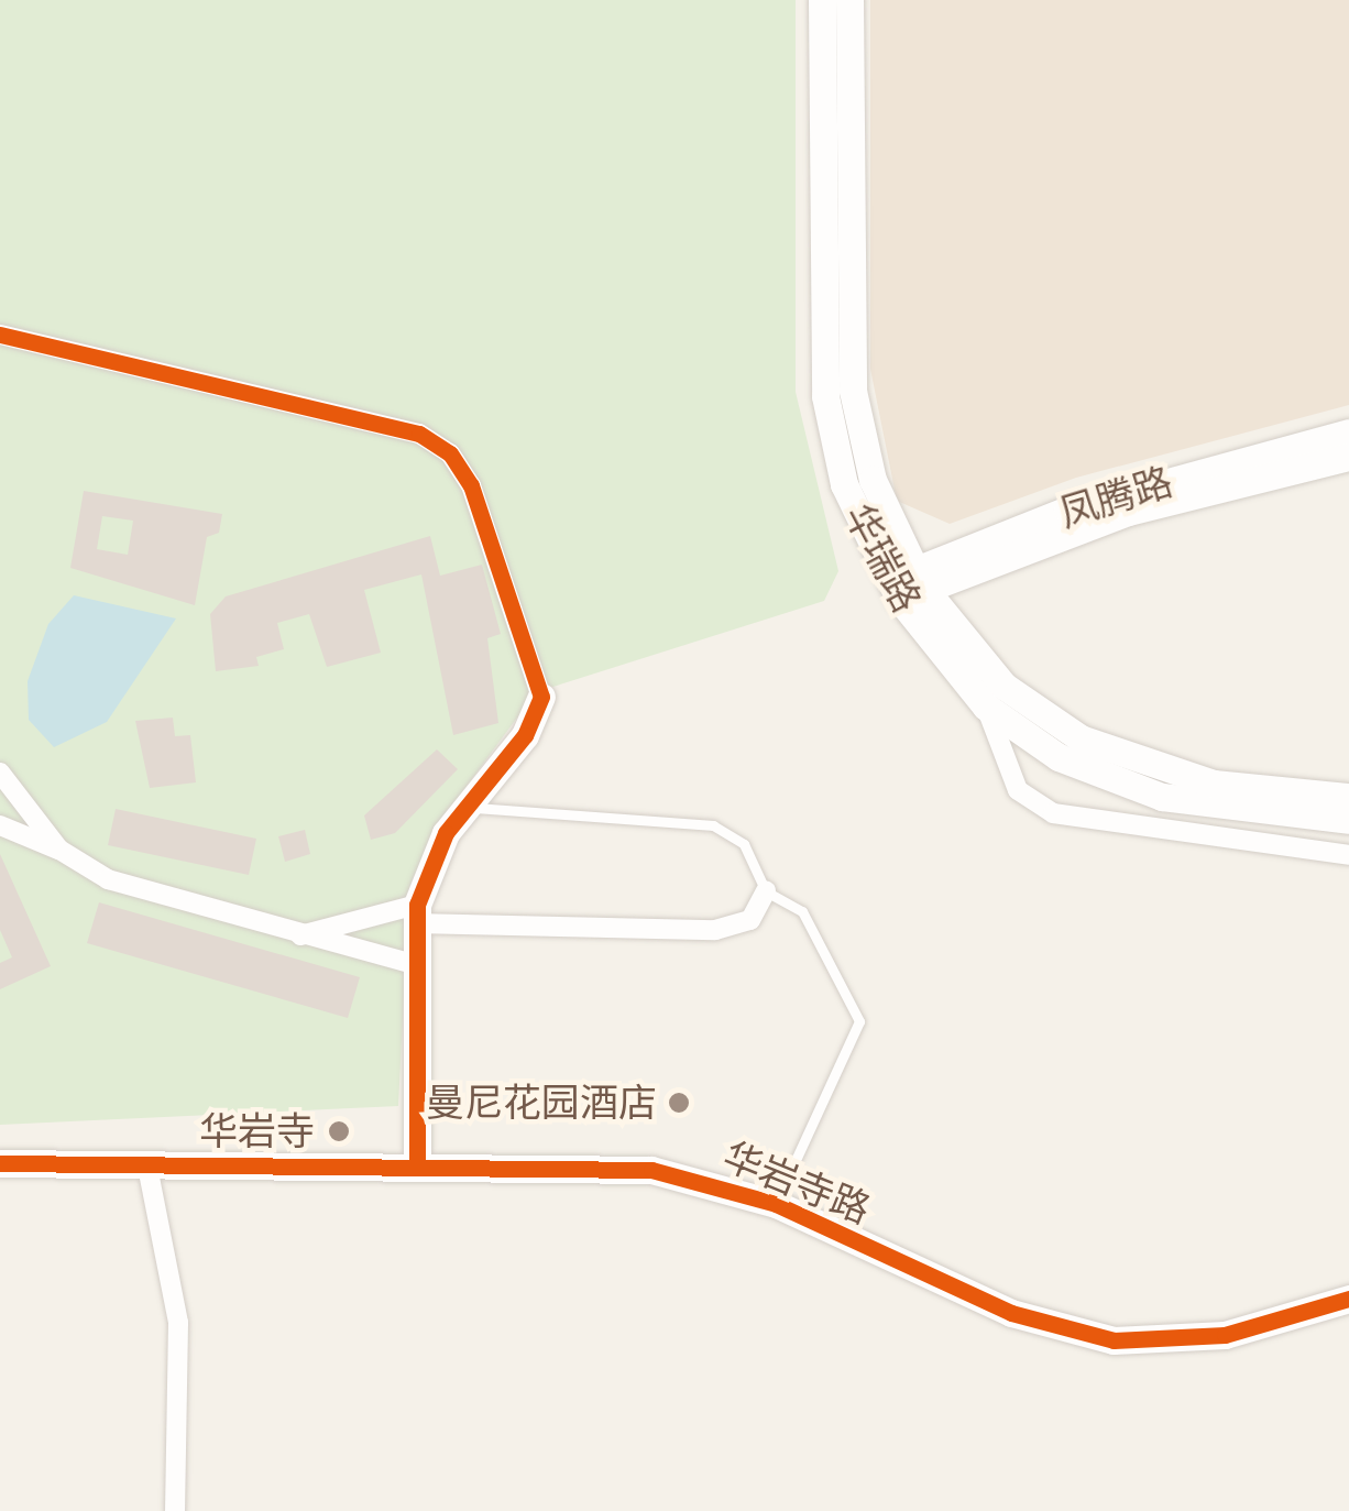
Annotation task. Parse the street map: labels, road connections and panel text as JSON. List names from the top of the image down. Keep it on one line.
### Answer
{"streets":{"street":["凤腾路","华瑞路","华岩寺路"]},"crossings":[["凤腾路","华瑞路"]],"places":["曼尼花园酒店","华岩寺"]}
